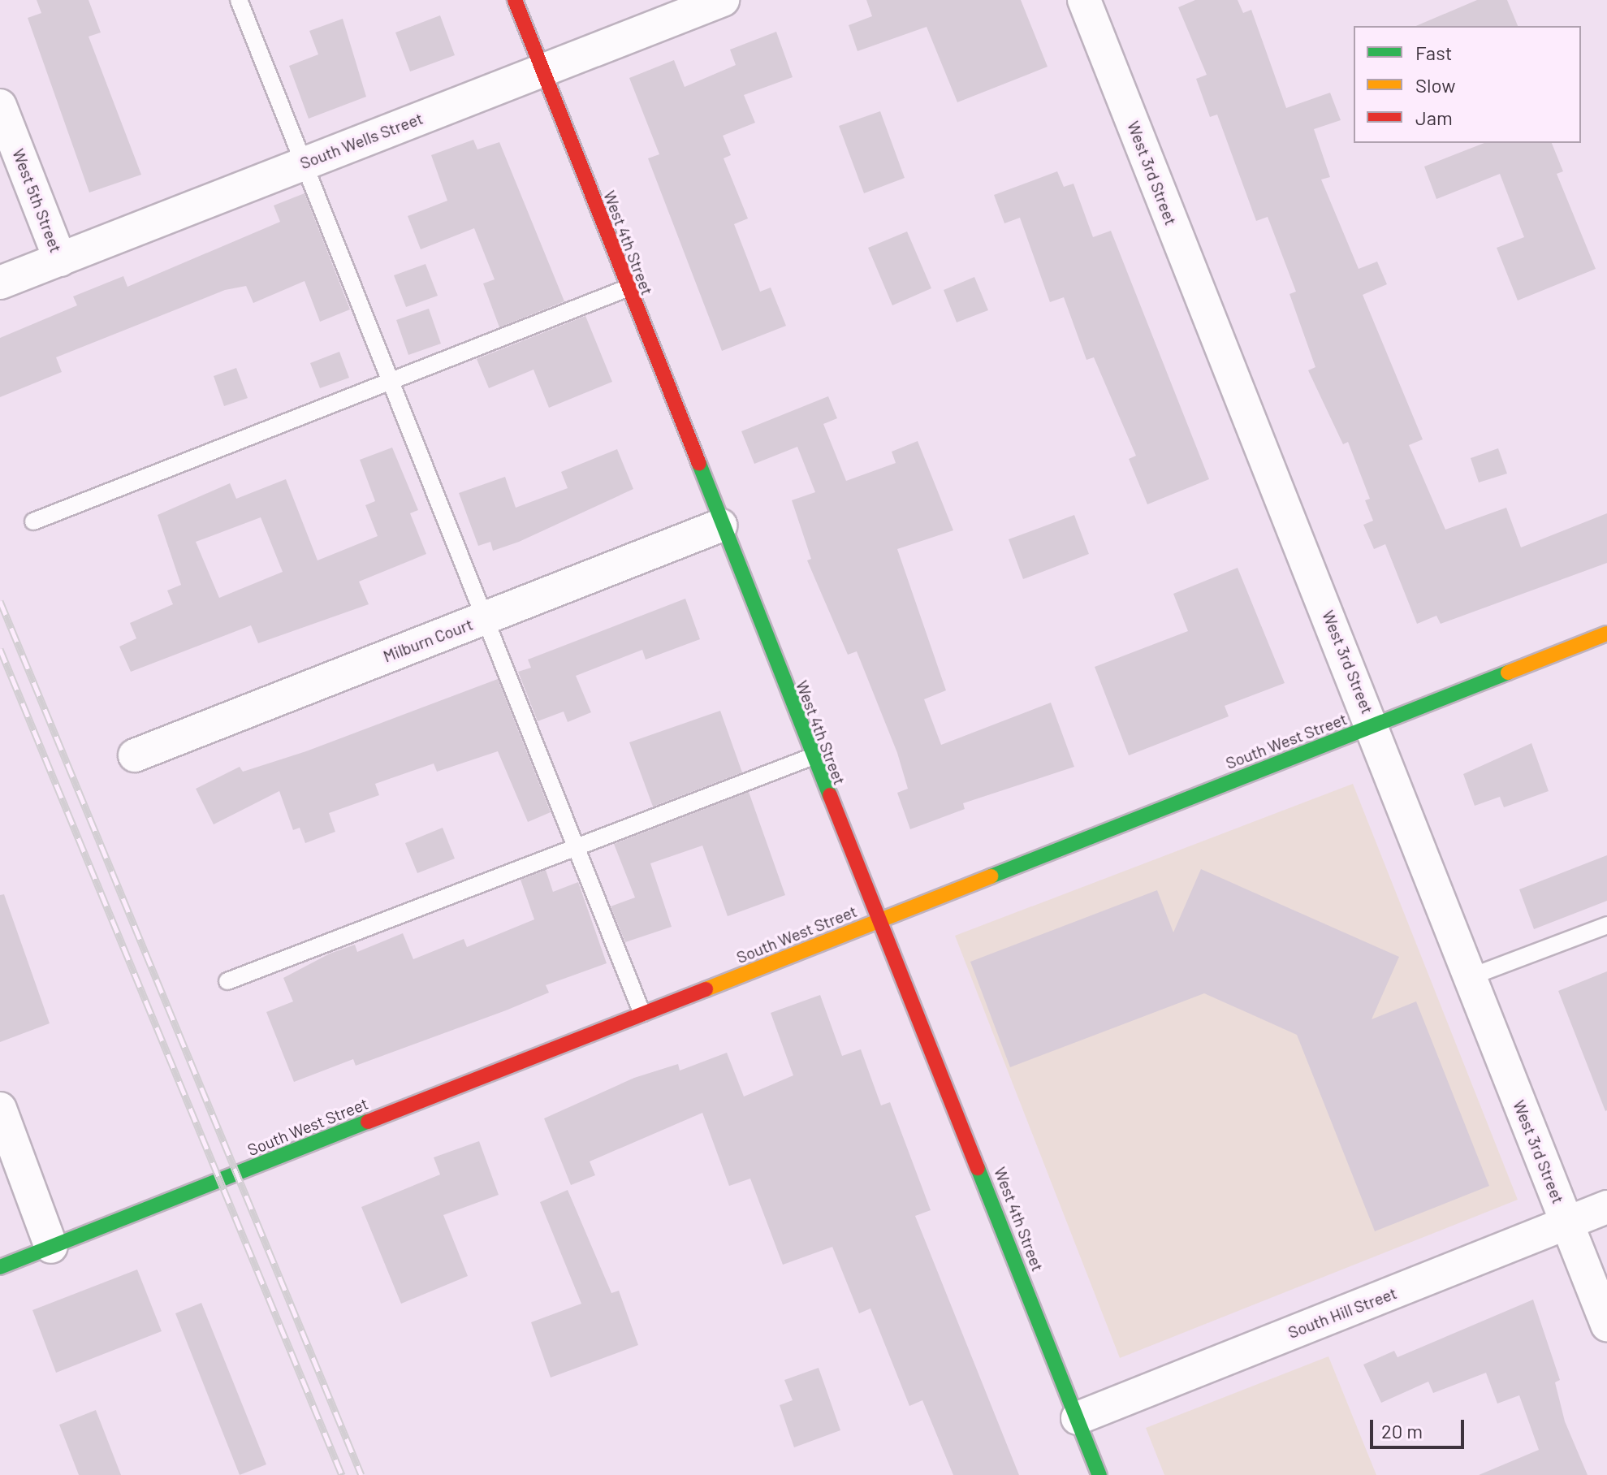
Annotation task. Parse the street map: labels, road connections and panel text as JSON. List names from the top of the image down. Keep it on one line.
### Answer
{"streets":{"street":["South Wells Street","West 3rd Street","West 5th Street","West 4th Street","Milburn Court","South West Street","South Hill Street"]},"crossings":[["South Wells Street","West 5th Street"],["South Wells Street","West 4th Street"],["West 3rd Street","South West Street"],["West 3rd Street","South Hill Street"],["West 4th Street","Milburn Court"],["West 4th Street","South West Street"],["West 4th Street","South Hill Street"]],"legend":["Fast","Slow","Jam"],"scale_bar":"20 m"}
